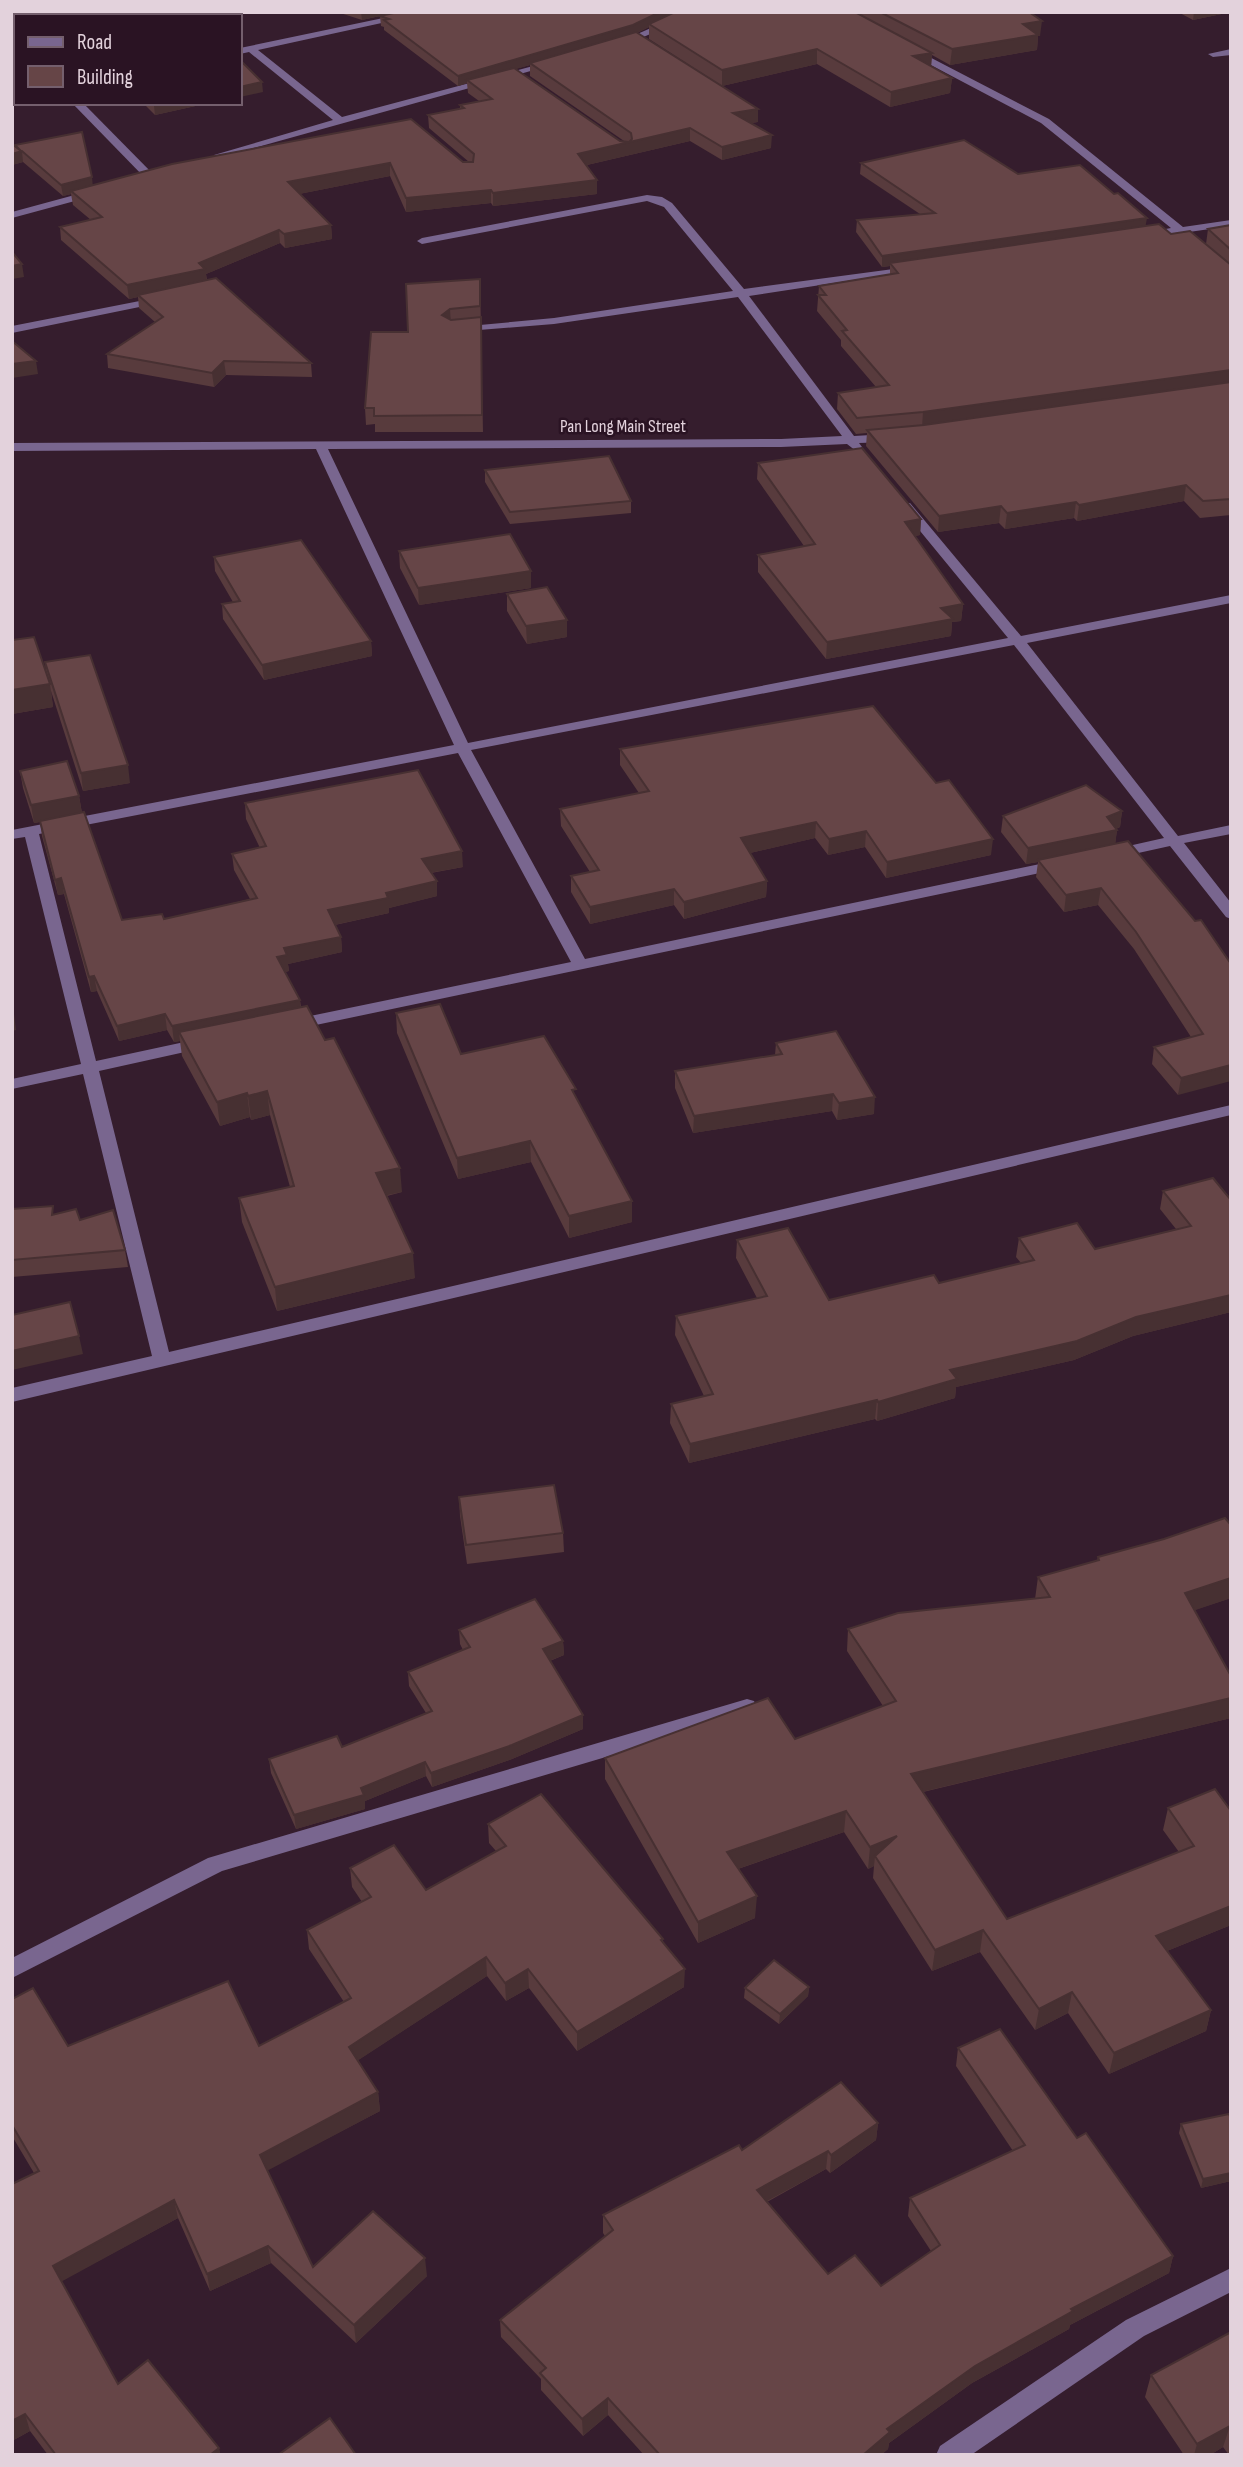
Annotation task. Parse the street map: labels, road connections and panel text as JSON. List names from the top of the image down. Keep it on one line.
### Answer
{"streets":{"street":["Pan Long Main Street"]},"legend":["Road","Building"]}
